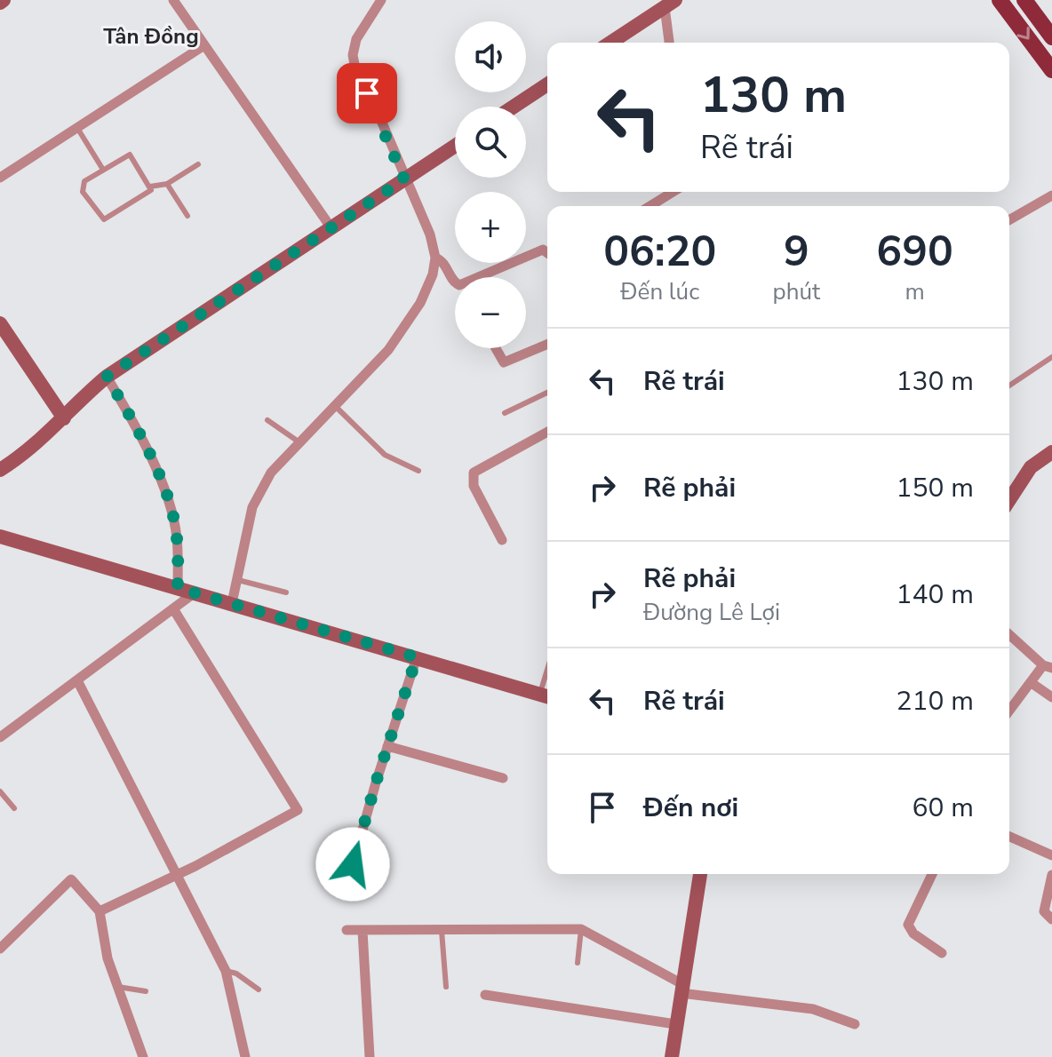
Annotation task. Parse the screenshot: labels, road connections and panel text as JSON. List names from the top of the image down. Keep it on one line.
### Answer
{"districts":["Tân Đồng"],"page":{"map_buttons":["+","−"],"turn":["130 m","Rẽ trái"],"eta":["06:20","Đến lúc","9","phút","690","m"],"list":[{"name":"Rẽ trái","value":"130 m"},{"name":"Rẽ phải","value":"150 m"},{"name":"Rẽ phải","note":"Đường Lê Lợi","value":"140 m"},{"name":"Rẽ trái","value":"210 m"},{"name":"Đến nơi","value":"60 m"}]}}
